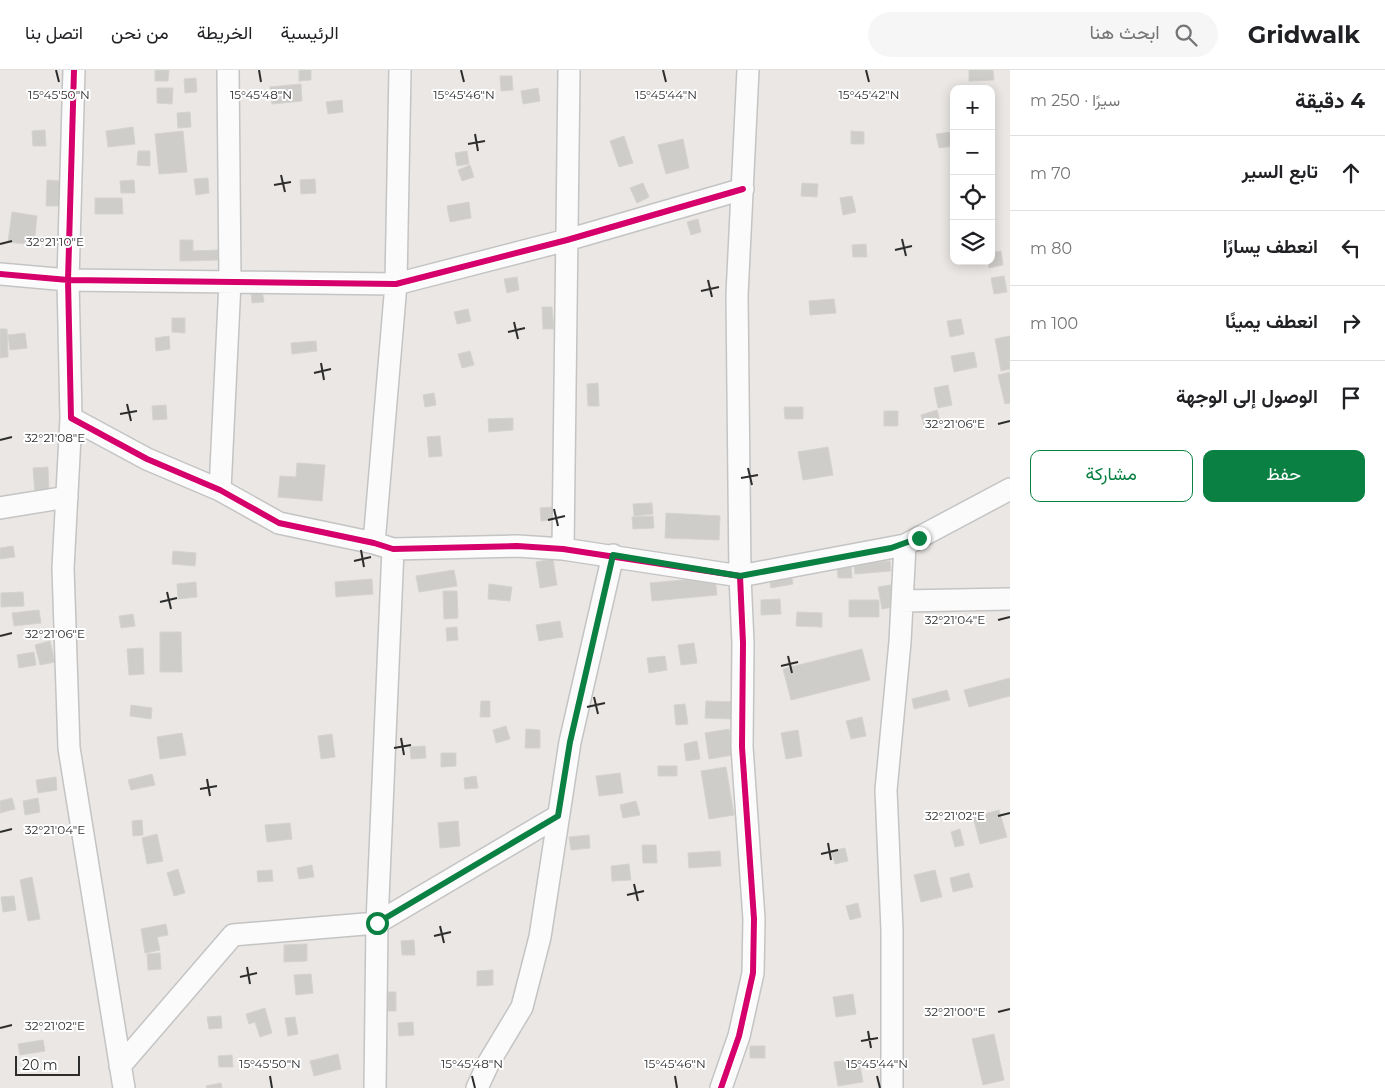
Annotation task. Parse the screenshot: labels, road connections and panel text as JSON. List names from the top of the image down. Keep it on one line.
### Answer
{"scale_bar":"20 m","page":{"header":"Gridwalk","search":"ابحث هنا","nav":["الرئيسية","الخريطة","من نحن","اتصل بنا"],"heading":["4 دقيقة","سيرًا · 250 m"],"map_buttons":["+","−"],"list":[["تابع السير","70 m"],["انعطف يسارًا","80 m"],["انعطف يمينًا","100 m"],"الوصول إلى الوجهة"],"buttons":["حفظ","مشاركة"],"scale":"20 m"},"coordinates":["15°45'50\"N","15°45'48\"N","15°45'46\"N","15°45'44\"N","15°45'42\"N","32°21'10\"E","32°21'06\"E","32°21'08\"E","32°21'04\"E","32°21'02\"E","32°21'00\"E"]}
